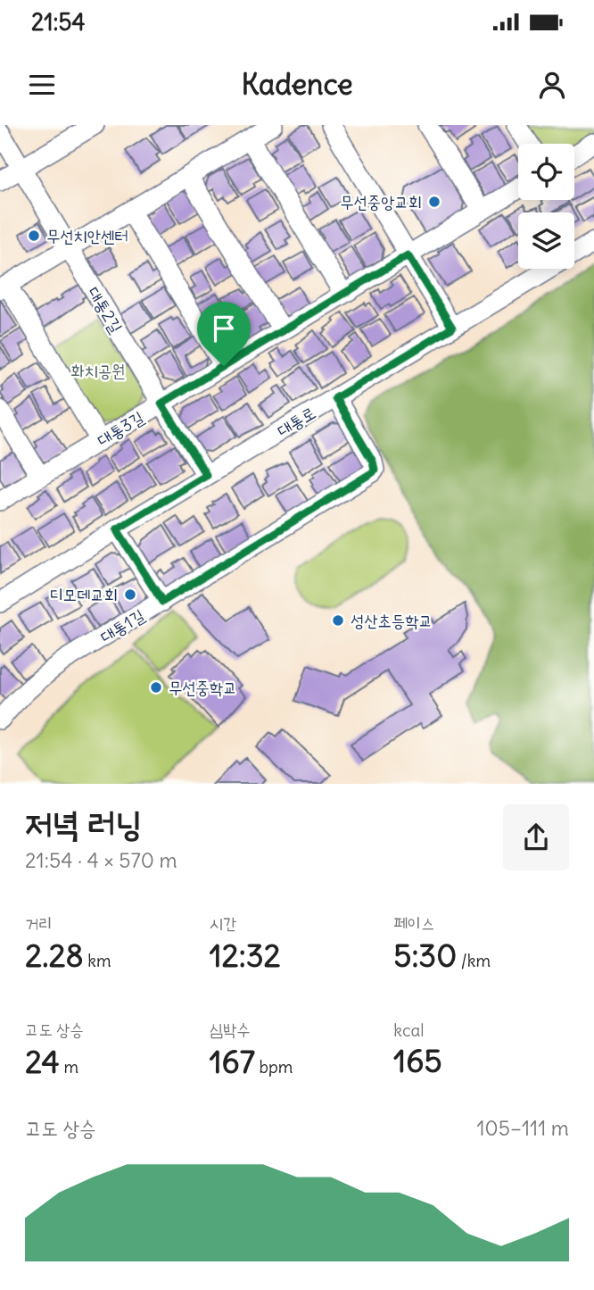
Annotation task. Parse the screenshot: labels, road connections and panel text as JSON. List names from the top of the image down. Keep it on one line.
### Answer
{"streets":{"street":["대통2길","대통로","대통3길","대통1길"]},"crossings":[["대통2길","대통로"],["대통2길","대통3길"],["대통로","대통1길"]],"parks":["화치공원"],"places":["무선중앙교회","무선치안센터","디모데교회","성산초등학교","무선중학교"],"page":{"status":"21:54","header":"Kadence","heading":["저녁 러닝","21:54 · 4 × 570 m"],"stats":[["거리","2.28 km"],["시간","12:32"],["페이스","5:30 /km"],["고도 상승","24 m"],["심박수","167 bpm"],["kcal","165"]],"chart":["고도 상승","105–111 m"]}}
